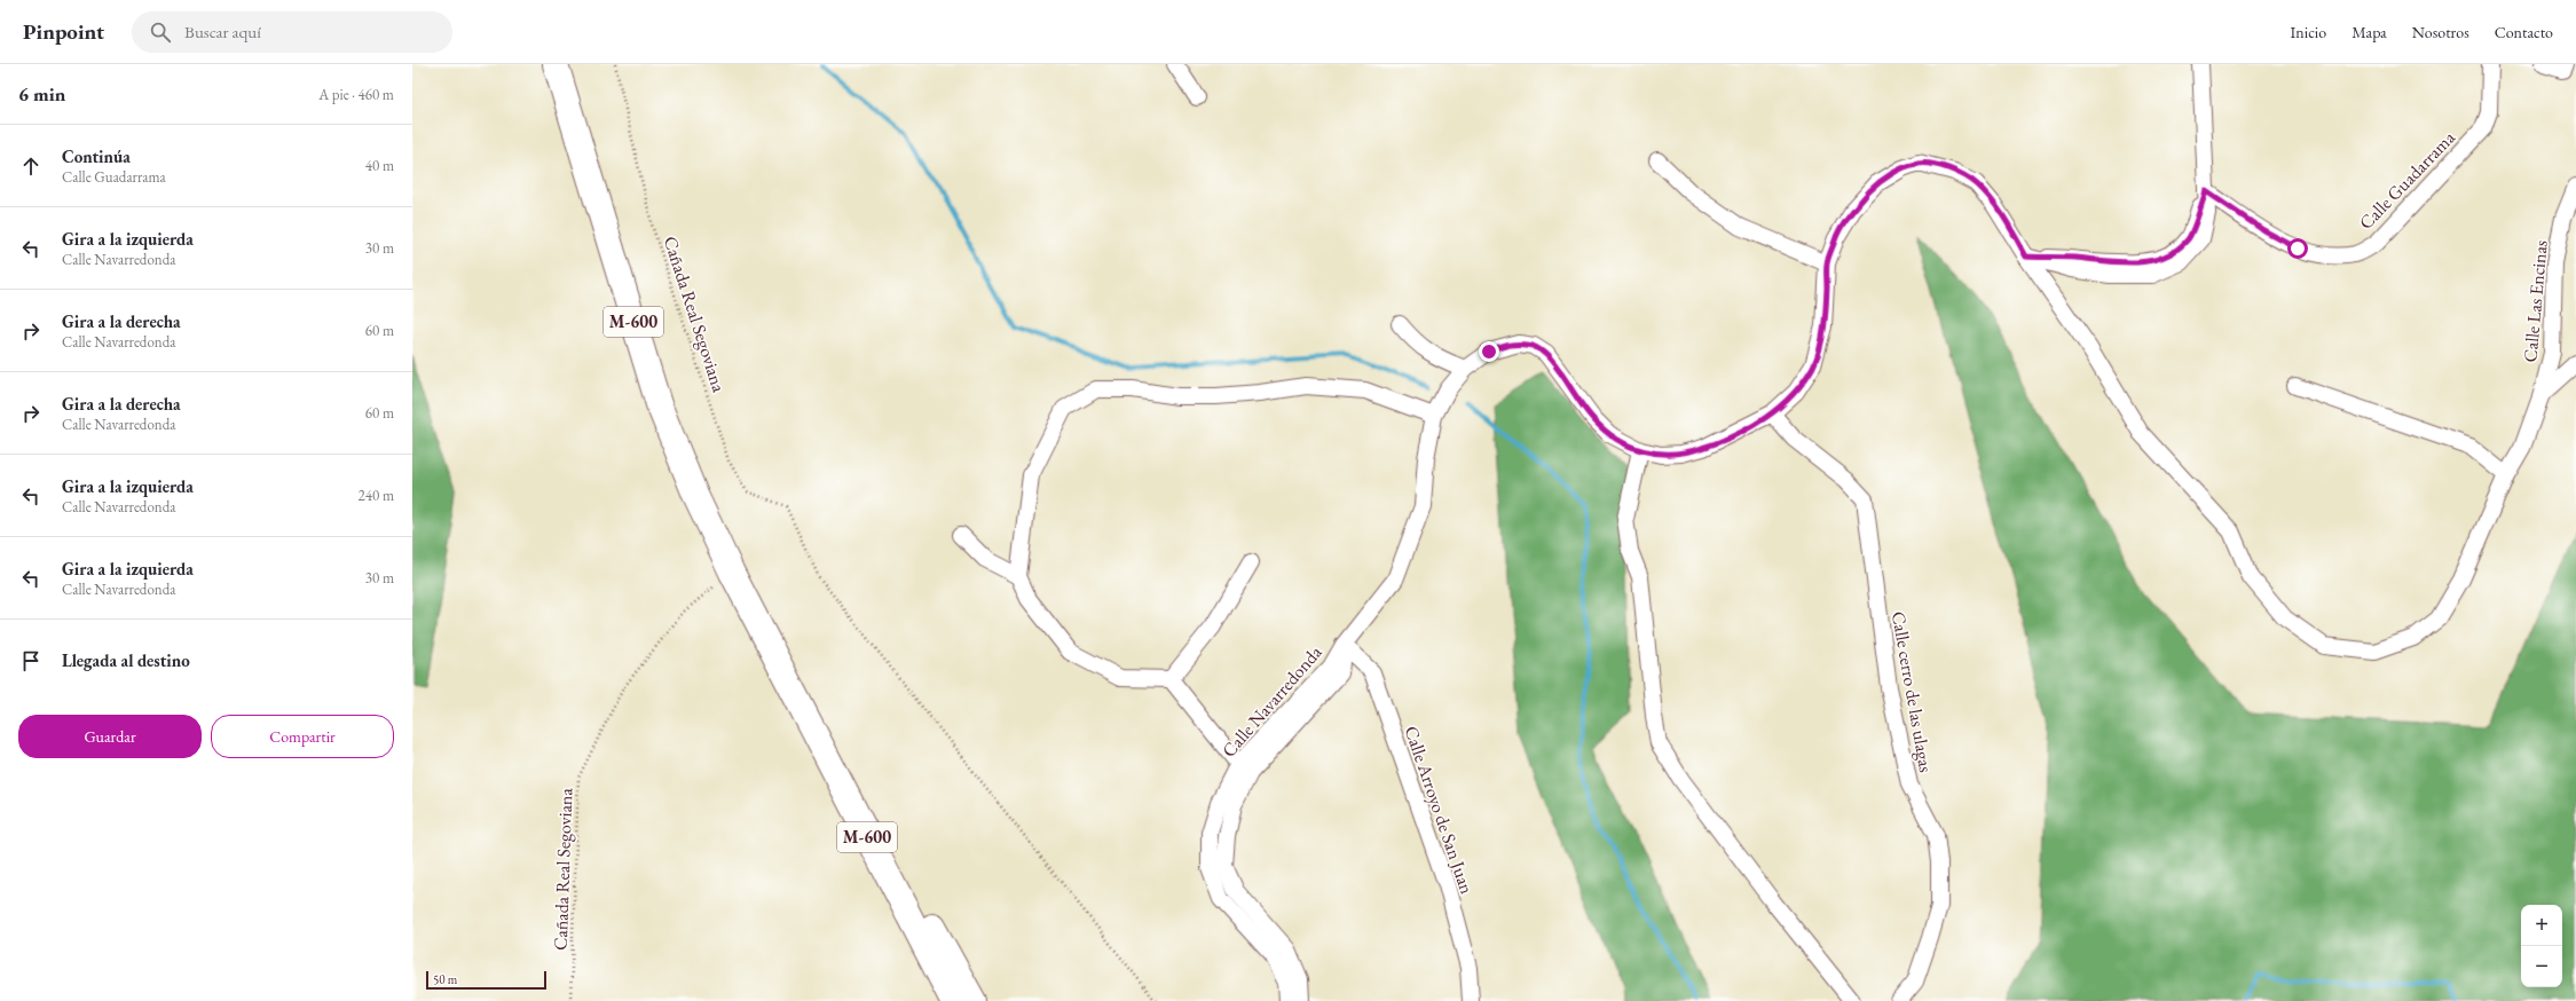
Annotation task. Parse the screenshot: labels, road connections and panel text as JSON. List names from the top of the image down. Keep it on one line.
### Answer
{"streets":{"highway":["M-600"],"street":["Calle Guadarrama","Calle Las Encinas","Calle cerro de las ulagas","Calle Navarredonda","Calle Arroyo de San Juan"],"path":["Cañada Real Segoviana"]},"crossings":[["Calle Las Encinas","Calle Navarredonda"],["Cañada Real Segoviana","M-600"],["Calle cerro de las ulagas","Calle Navarredonda"],["Calle Navarredonda","Calle Arroyo de San Juan"]],"scale_bar":"50 m","page":{"header":"Pinpoint","search":"Buscar aquí","nav":["Inicio","Mapa","Nosotros","Contacto"],"heading":["6 min","A pie · 460 m"],"list":[["Continúa","Calle Guadarrama","40 m"],["Gira a la izquierda","Calle Navarredonda","30 m"],["Gira a la derecha","Calle Navarredonda","60 m"],["Gira a la derecha","Calle Navarredonda","60 m"],["Gira a la izquierda","Calle Navarredonda","240 m"],["Gira a la izquierda","Calle Navarredonda","30 m"],"Llegada al destino"],"buttons":["Guardar","Compartir"],"map_buttons":["+","−"],"scale":"50 m"}}
